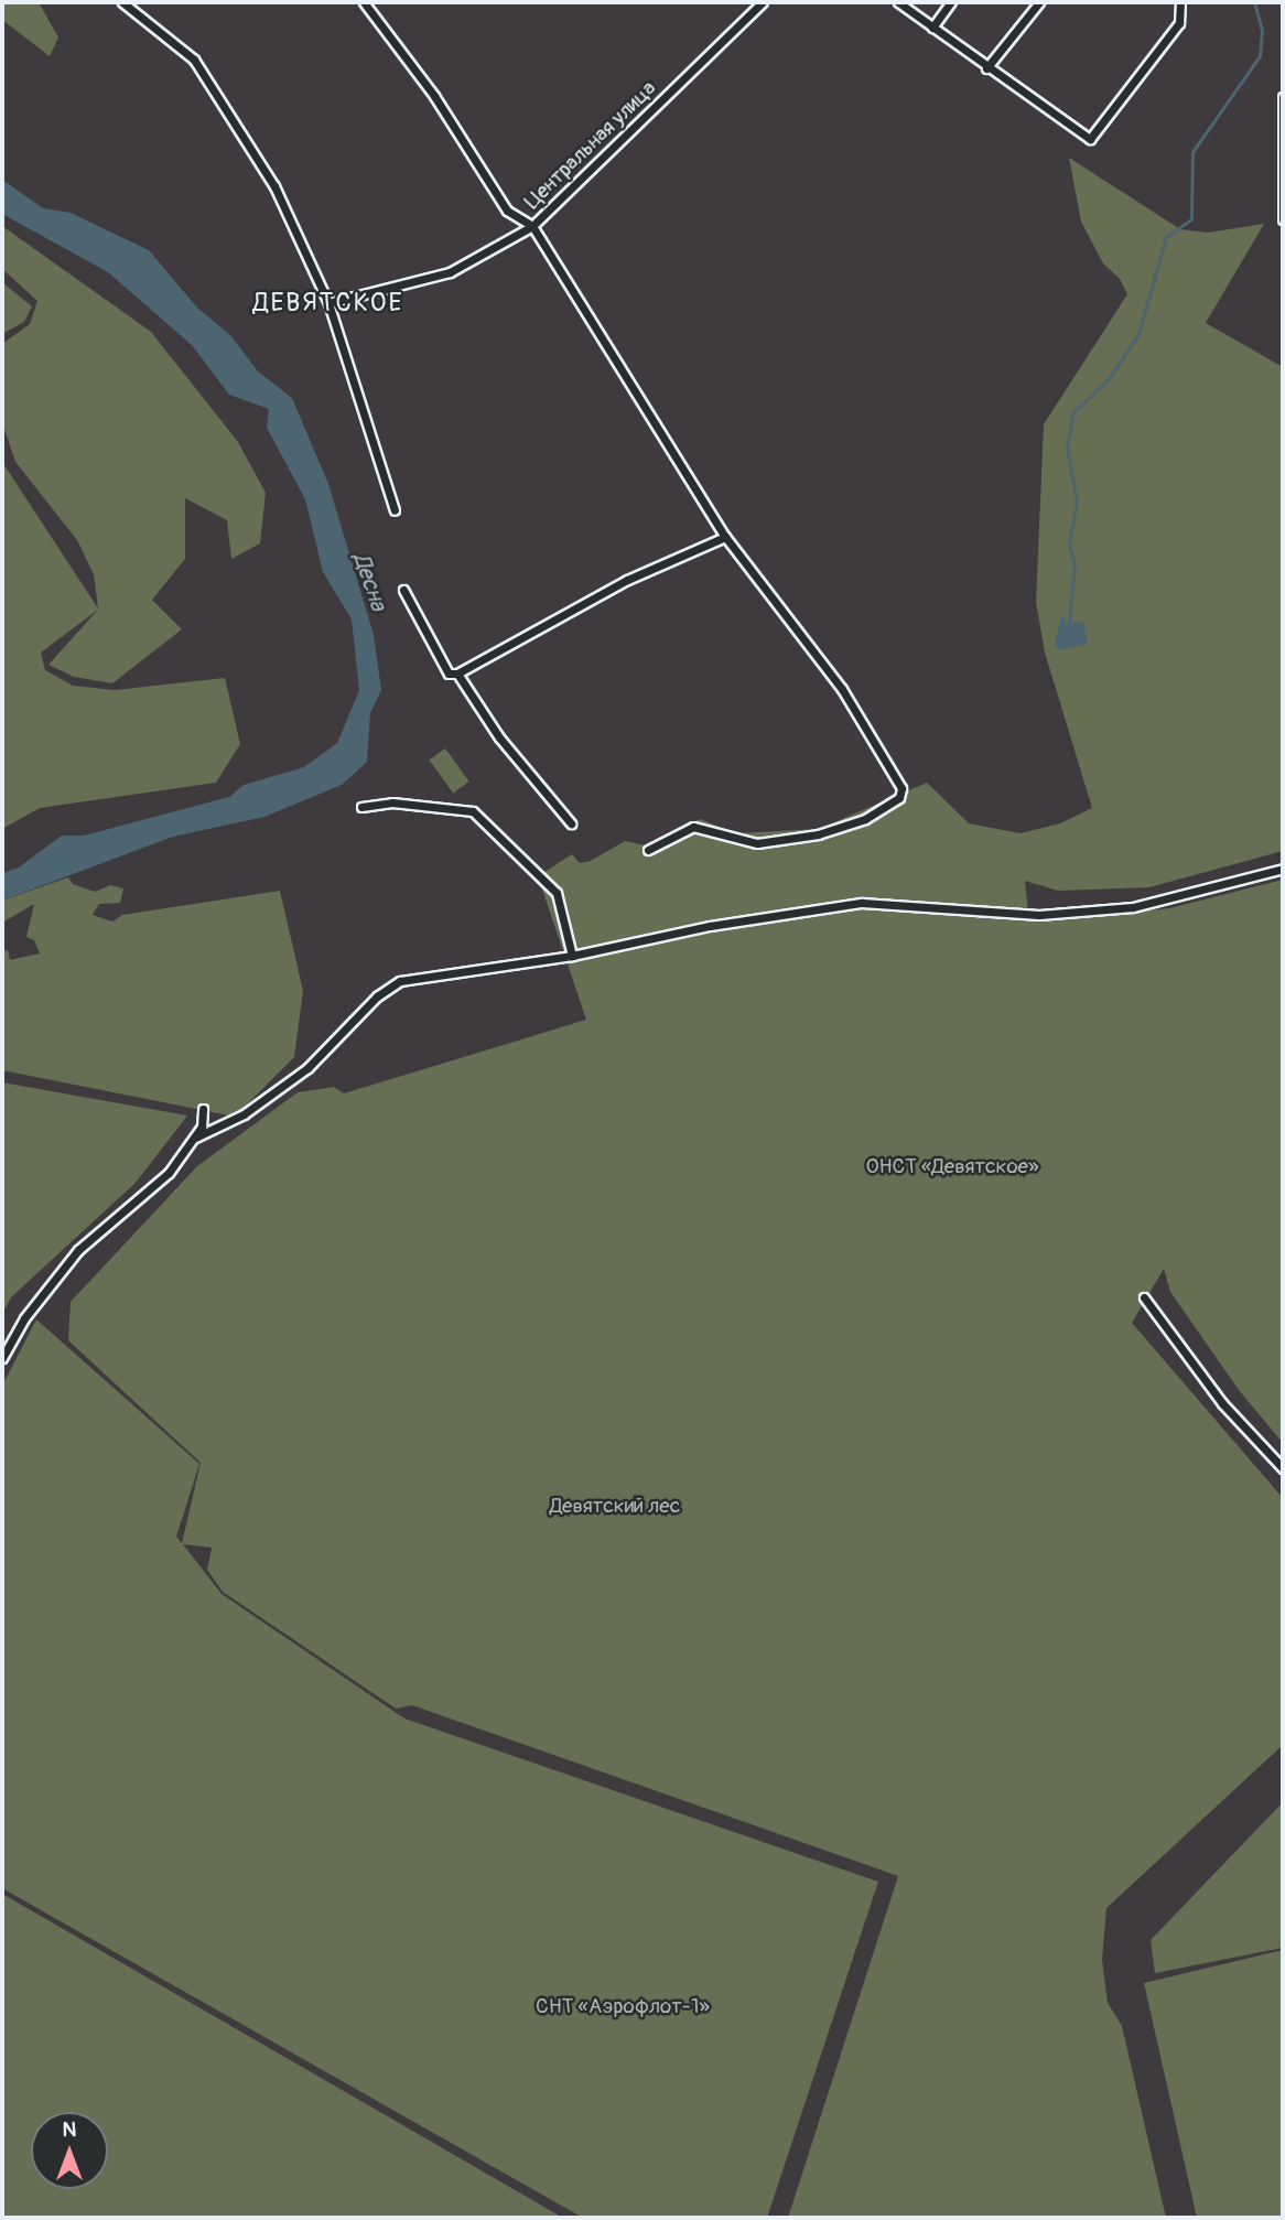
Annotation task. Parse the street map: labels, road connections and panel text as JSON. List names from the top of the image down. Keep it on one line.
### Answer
{"streets":{"street":["Центральная улица"]},"districts":["ДЕВЯТСКОЕ"],"water":["Десна"],"parks":["ОНСТ «Девятское»","Девятский лес","СНТ «Аэрофлот-1»"],"north":"top"}
